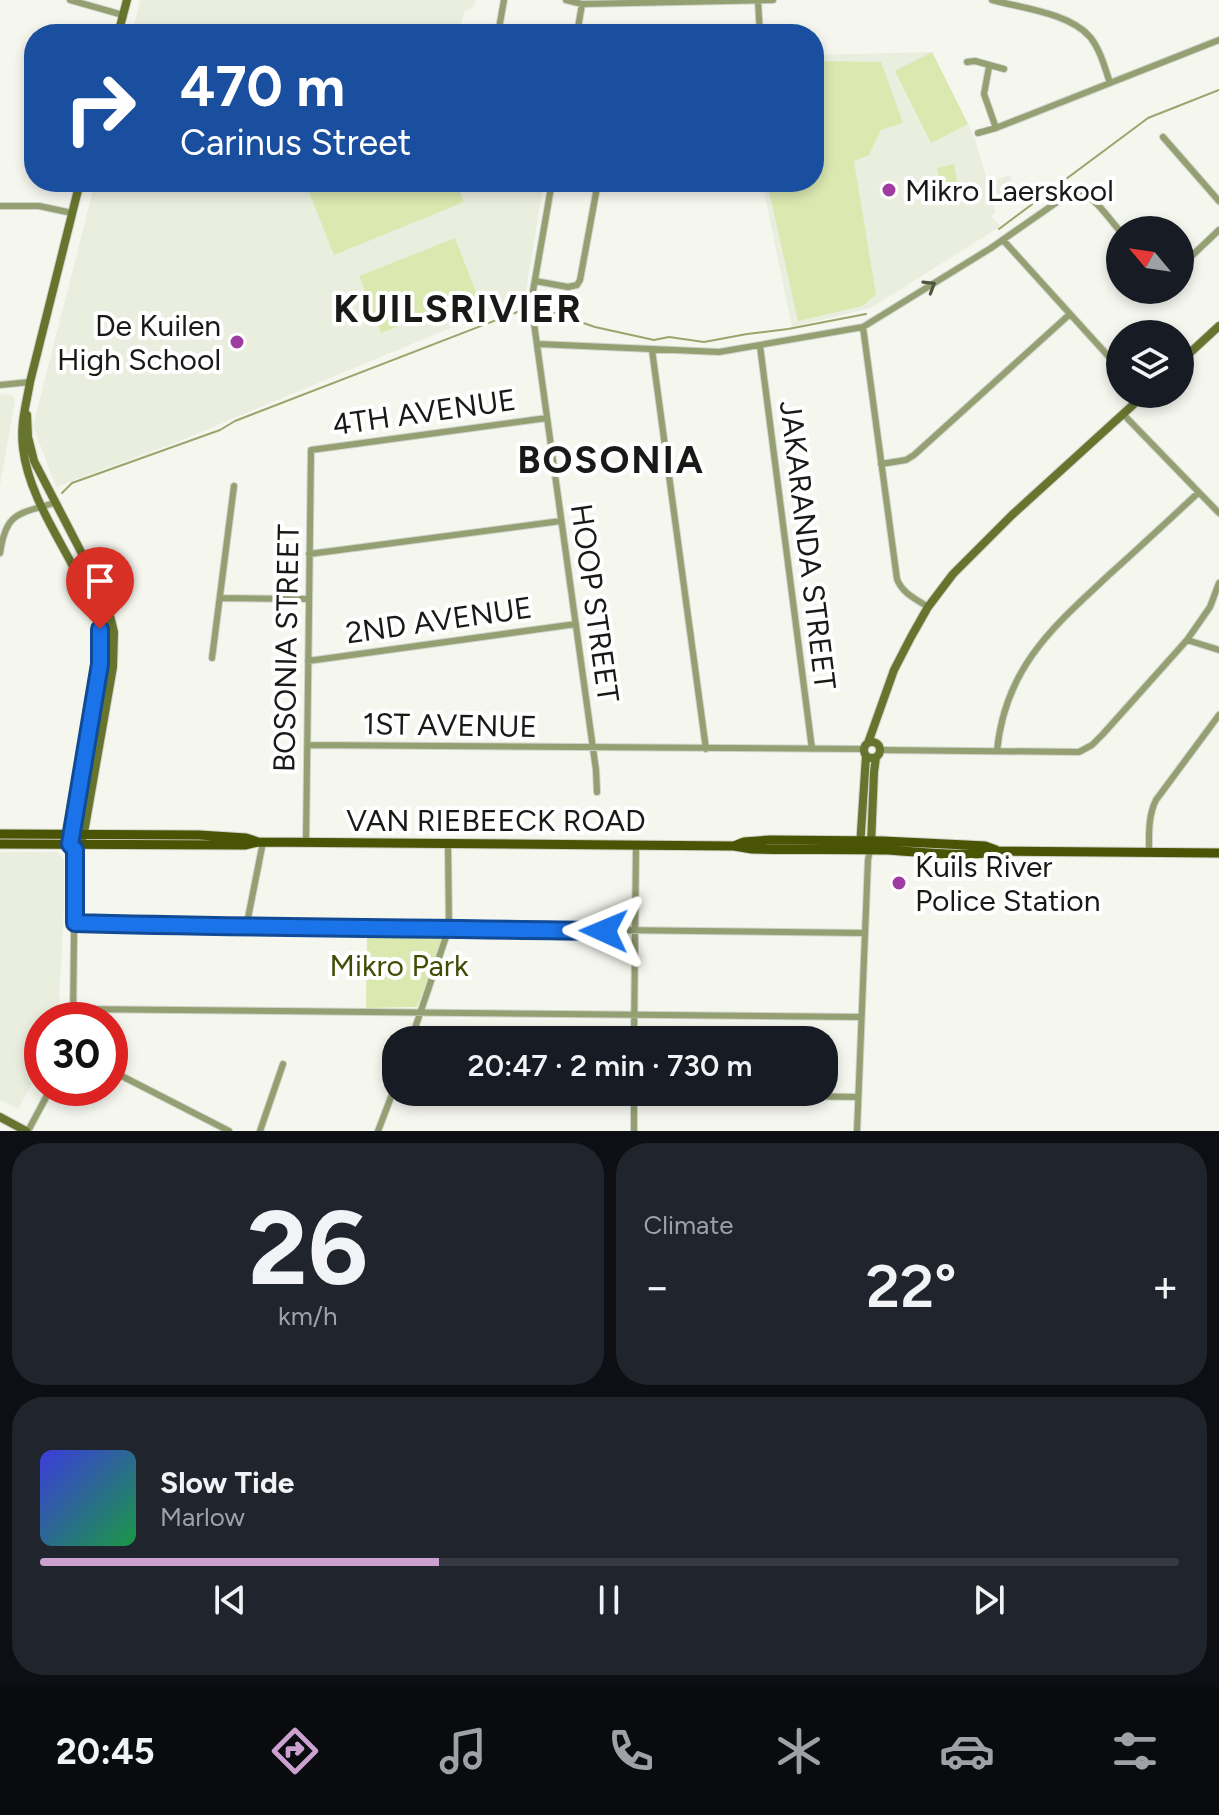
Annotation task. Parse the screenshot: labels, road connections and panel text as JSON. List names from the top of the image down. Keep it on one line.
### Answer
{"streets":{"main road":["VAN RIEBEECK ROAD"],"street":["4TH AVENUE","JAKARANDA STREET","HOOP STREET","2ND AVENUE","BOSONIA STREET","1ST AVENUE"]},"crossings":[["4TH AVENUE","HOOP STREET"],["4TH AVENUE","BOSONIA STREET"],["JAKARANDA STREET","1ST AVENUE"],["HOOP STREET","2ND AVENUE"],["HOOP STREET","1ST AVENUE"],["2ND AVENUE","BOSONIA STREET"],["BOSONIA STREET","1ST AVENUE"],["BOSONIA STREET","VAN RIEBEECK ROAD"]],"districts":["KUILSRIVIER","BOSONIA"],"parks":["Mikro Park"],"places":["Mikro Laerskool","De Kuilen High School","Kuils River Police Station"],"north":"top left","page":{"turn":["470 m","Carinus Street"],"limit":"30","trip":"20:47 · 2 min · 730 m","tile":[["26","km/h"],"Climate"],"heat":["−","22°","+"],"song":["Slow Tide","Marlow"],"tabs":"20:45"}}
